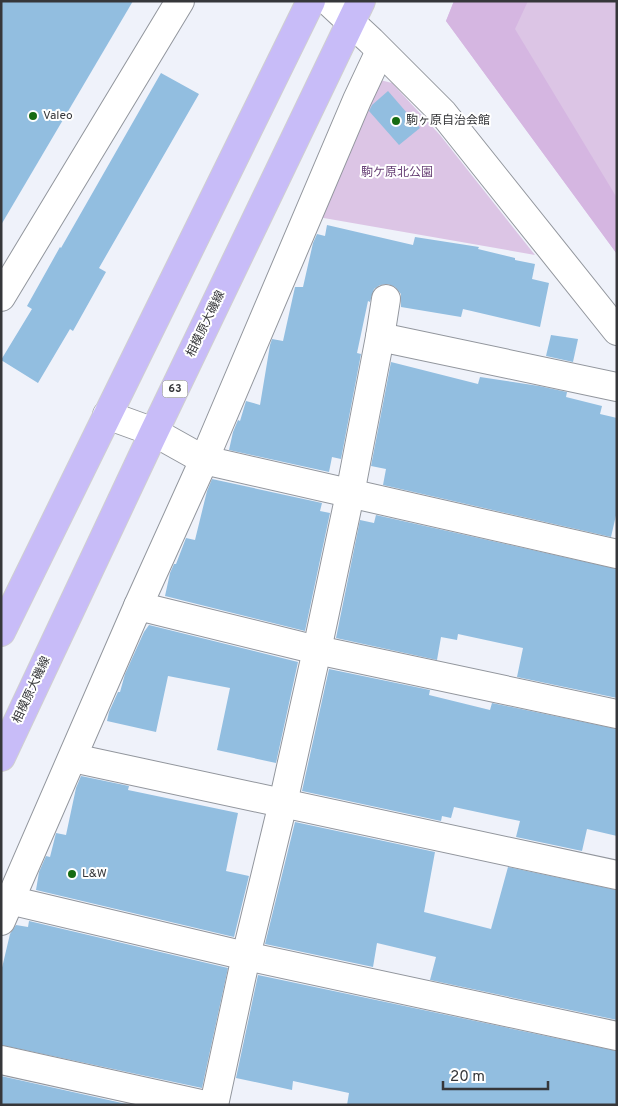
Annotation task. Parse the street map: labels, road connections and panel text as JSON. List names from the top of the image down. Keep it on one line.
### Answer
{"streets":{"main road":["相模原大磯線","63"]},"parks":["駒ケ原北公園"],"places":["Valeo","駒ヶ原自治会館","L&W"],"scale_bar":"20 m"}
